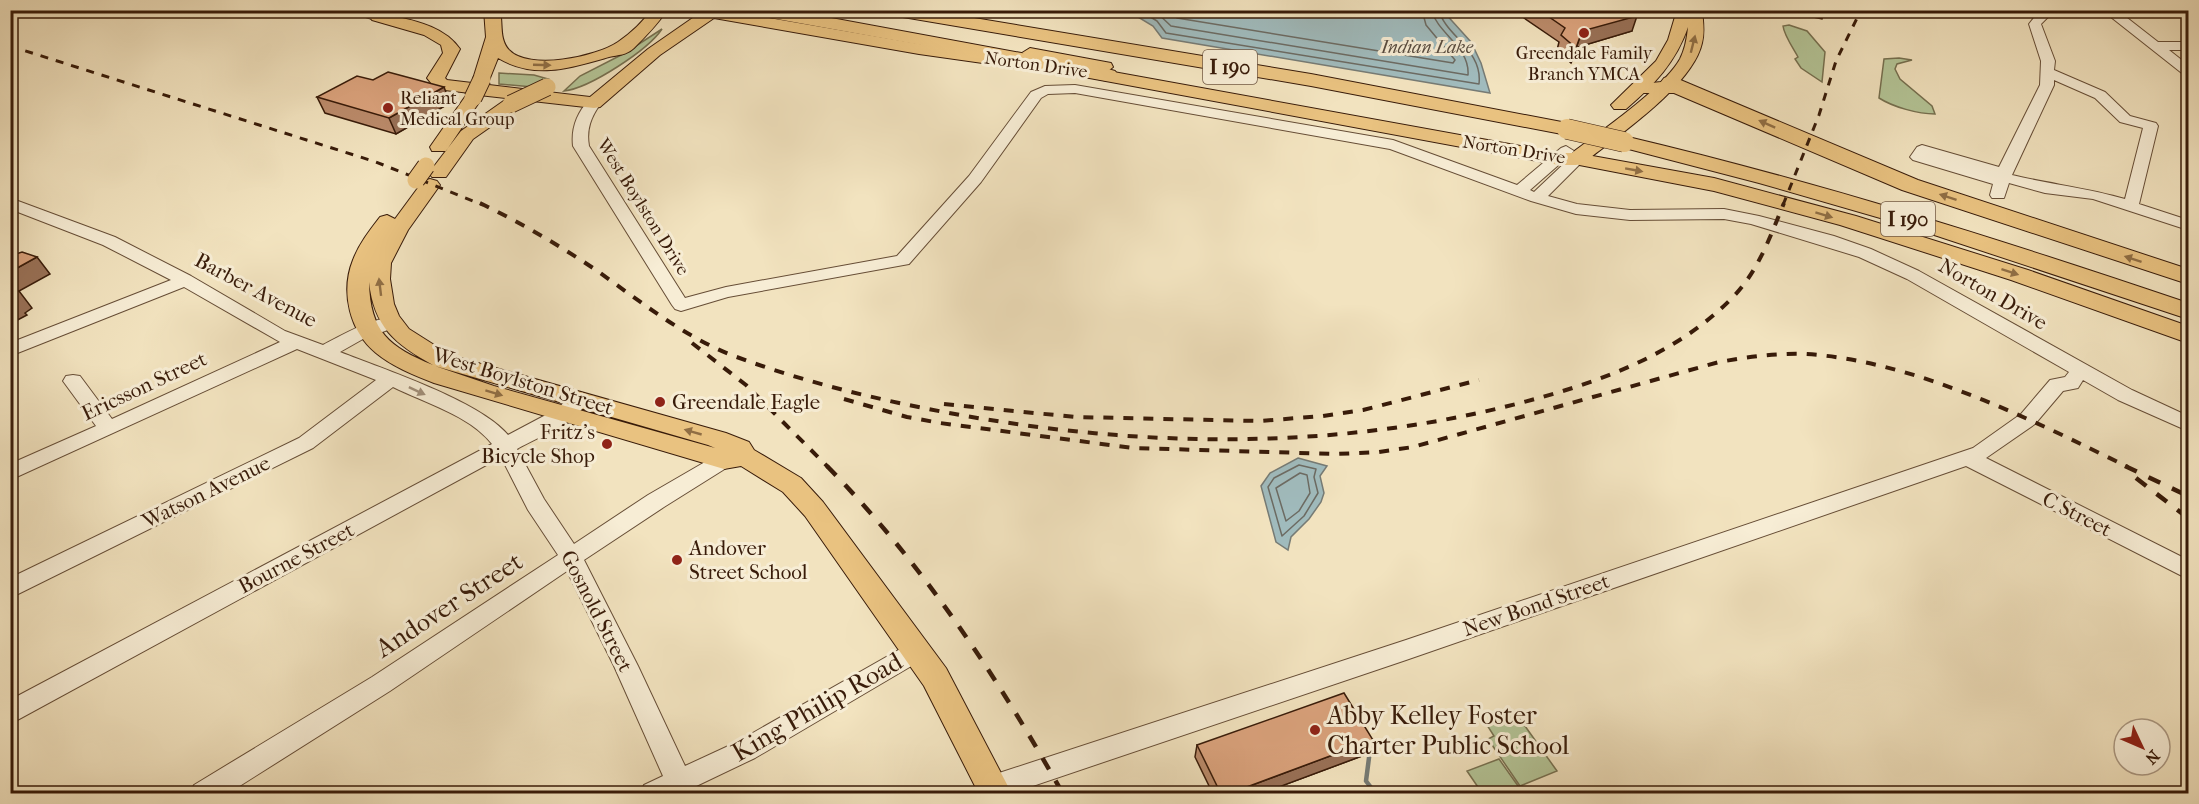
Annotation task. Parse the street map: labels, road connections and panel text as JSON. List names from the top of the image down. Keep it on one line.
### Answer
{"streets":{"highway":["I 190"],"main road":["Norton Drive","West Boylston Drive","West Boylston Street"],"street":["Barber Avenue","Ericsson Street","Watson Avenue","C Street","Bourne Street","Andover Street","New Bond Street","Gosnold Street","King Philip Road"]},"crossings":[["Norton Drive","West Boylston Drive"],["Norton Drive","New Bond Street"],["Barber Avenue","Ericsson Street"],["Barber Avenue","Watson Avenue"],["Barber Avenue","Bourne Street"],["Barber Avenue","Gosnold Street"],["West Boylston Street","Bourne Street"],["West Boylston Street","Andover Street"],["West Boylston Street","New Bond Street"],["West Boylston Street","King Philip Road"],["C Street","New Bond Street"],["Bourne Street","Gosnold Street"],["Andover Street","Gosnold Street"],["Gosnold Street","King Philip Road"]],"water":["Indian Lake"],"places":["Greendale Family Branch YMCA","Reliant Medical Group","Greendale Eagle","Fritz's Bicycle Shop","Andover Street School","Abby Kelley Foster Charter Public School"],"north":"bottom right"}
